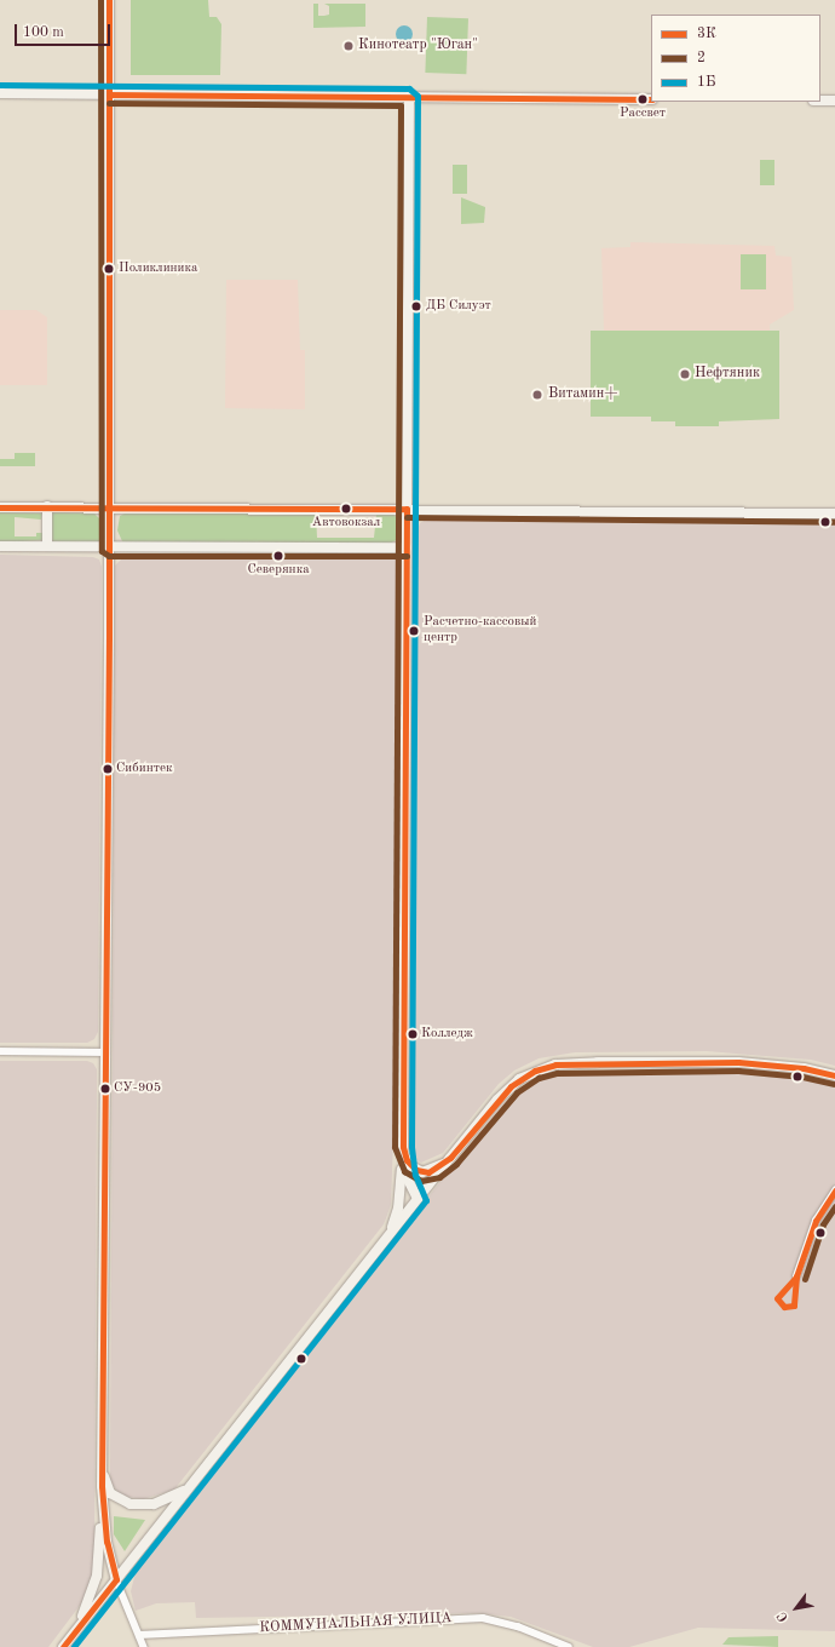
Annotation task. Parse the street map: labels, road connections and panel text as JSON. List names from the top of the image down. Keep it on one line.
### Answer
{"streets":{"street":["КОММУНАЛЬНАЯ УЛИЦА"]},"places":["Кинотеатр \"Юган\"","Рассвет","Поликлиника","ДБ Силуэт","Нефтяник","Витамин+","Автовокзал","Северянка","Расчетно-кассовый центр","Сибинтек","Колледж","СУ-905"],"lines":["transit line 3К","transit line 2","transit line 1Б"],"legend":["3К","2","1Б"],"scale_bar":"100 m","north":"bottom left"}
